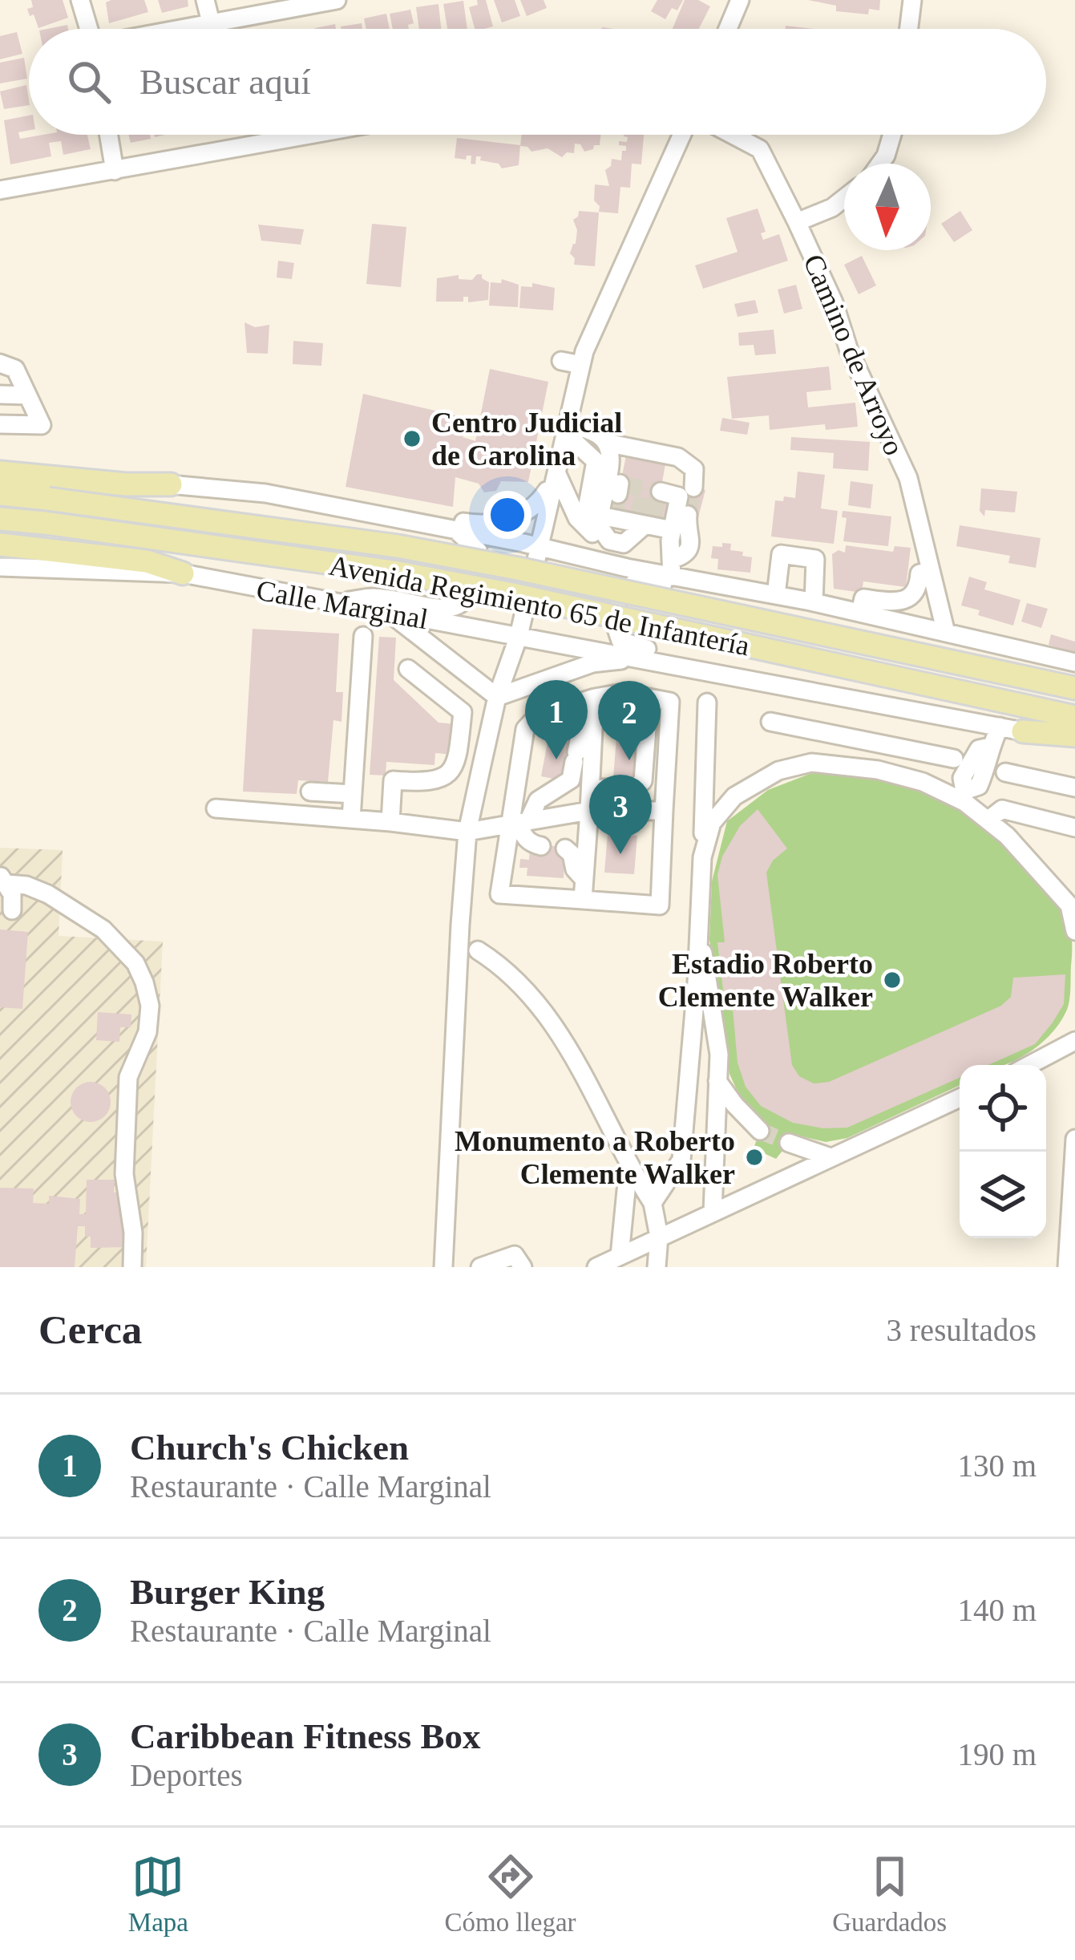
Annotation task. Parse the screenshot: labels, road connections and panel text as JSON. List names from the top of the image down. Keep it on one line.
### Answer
{"streets":{"main road":["Avenida Regimiento 65 de Infantería"],"street":["Camino de Arroyo","Calle Marginal"]},"places":["Centro Judicial de Carolina","Estadio Roberto Clemente Walker","Monumento a Roberto Clemente Walker"],"north":"bottom","page":{"search":"Buscar aquí","pins":["1","2","3"],"heading":["Cerca","3 resultados"],"list":[{"mark":"1","name":"Church's Chicken","note":"Restaurante · Calle Marginal","value":"130 m"},{"mark":"2","name":"Burger King","note":"Restaurante · Calle Marginal","value":"140 m"},{"mark":"3","name":"Caribbean Fitness Box","note":"Deportes","value":"190 m"}],"nav":["Mapa","Cómo llegar","Guardados"]}}
